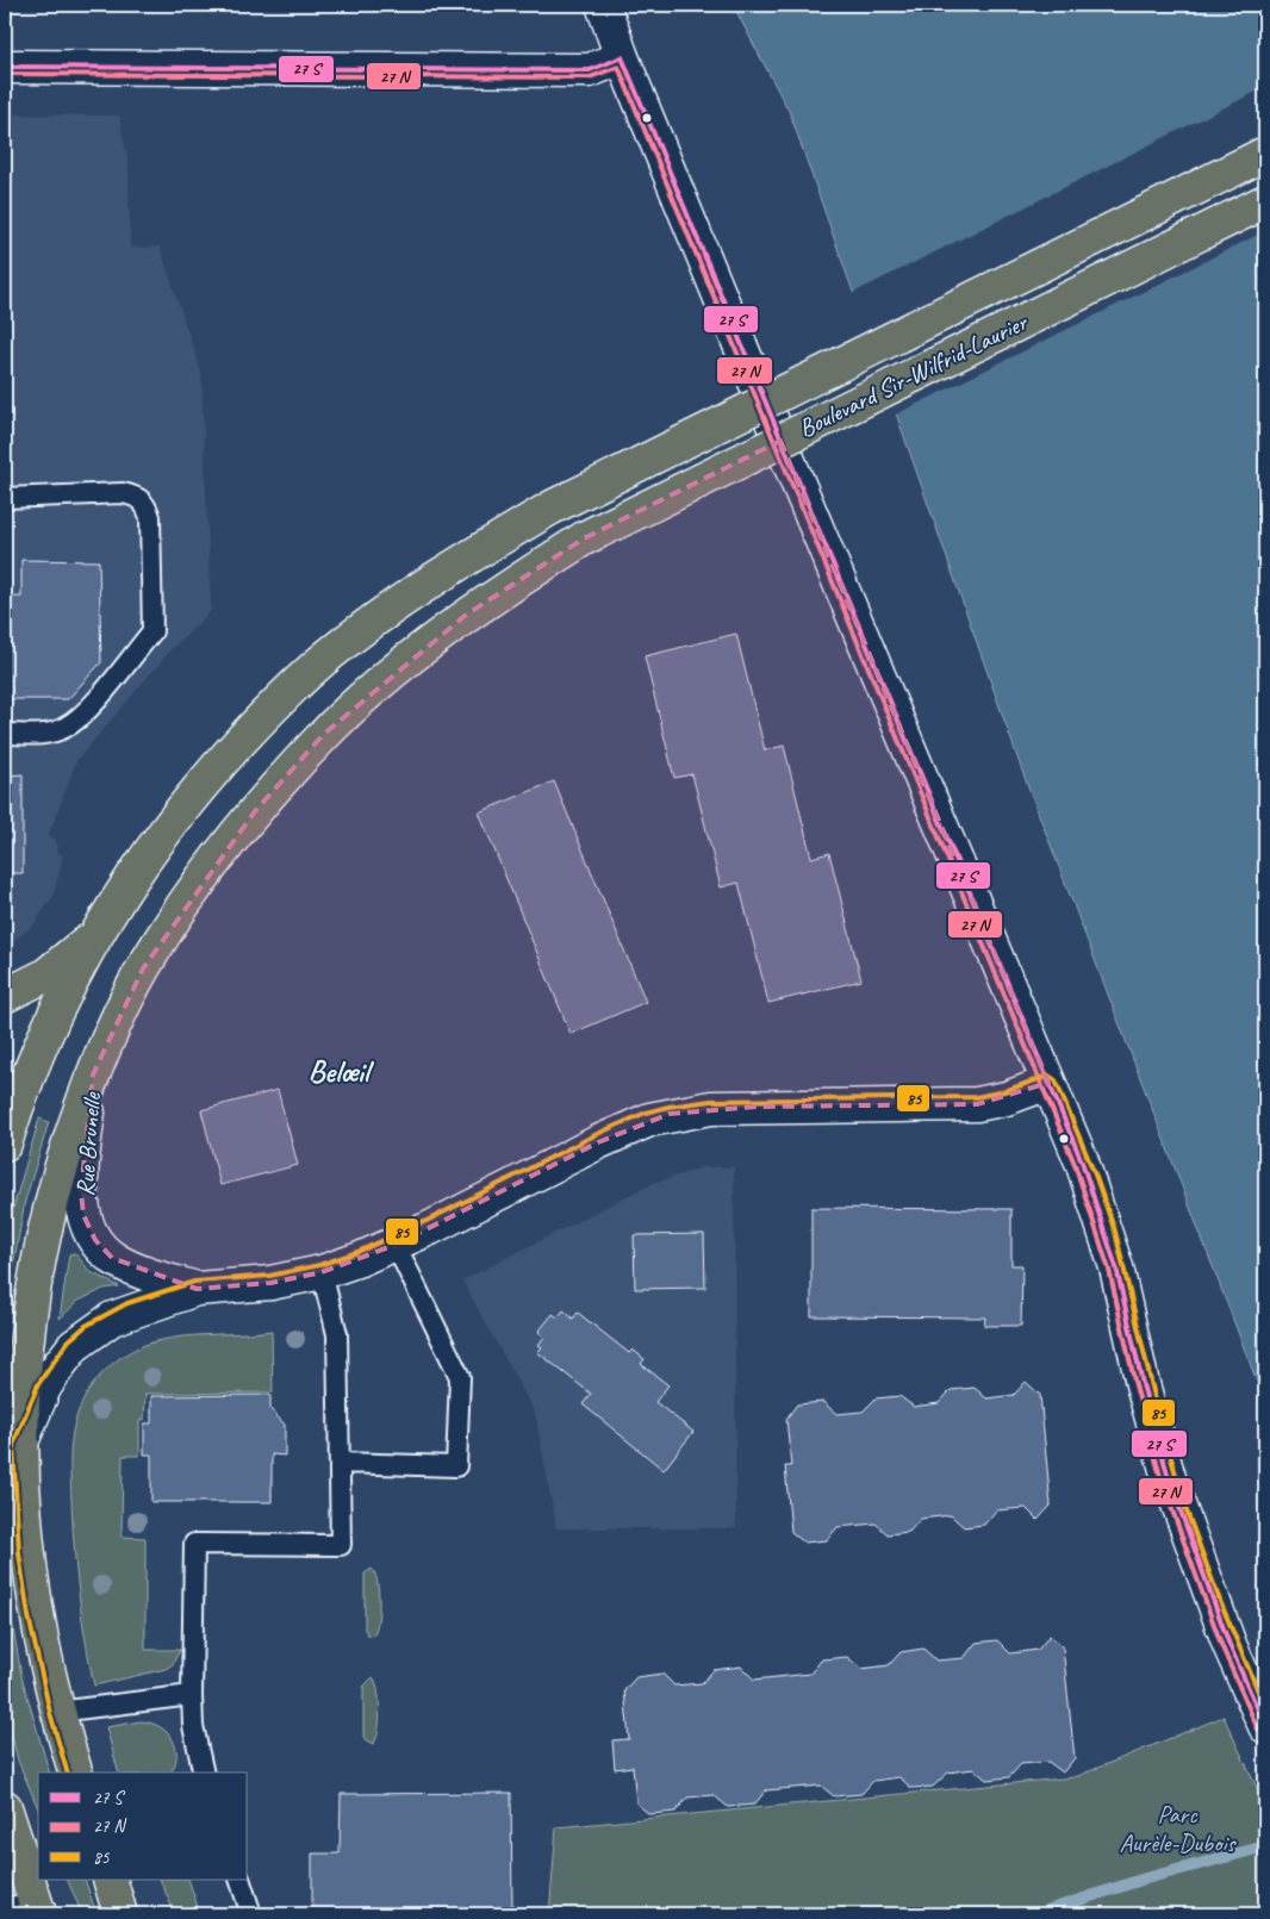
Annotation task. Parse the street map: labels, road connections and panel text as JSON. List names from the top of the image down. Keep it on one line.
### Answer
{"streets":{"main road":["Boulevard Sir-Wilfrid-Laurier"],"street":["Rue Brunelle"]},"crossings":[["Boulevard Sir-Wilfrid-Laurier","Rue Brunelle"]],"districts":["Belœil"],"parks":["Parc Aurèle-Dubois"],"lines":["transit line 85"],"legend":["27 S","27 N","85"]}
